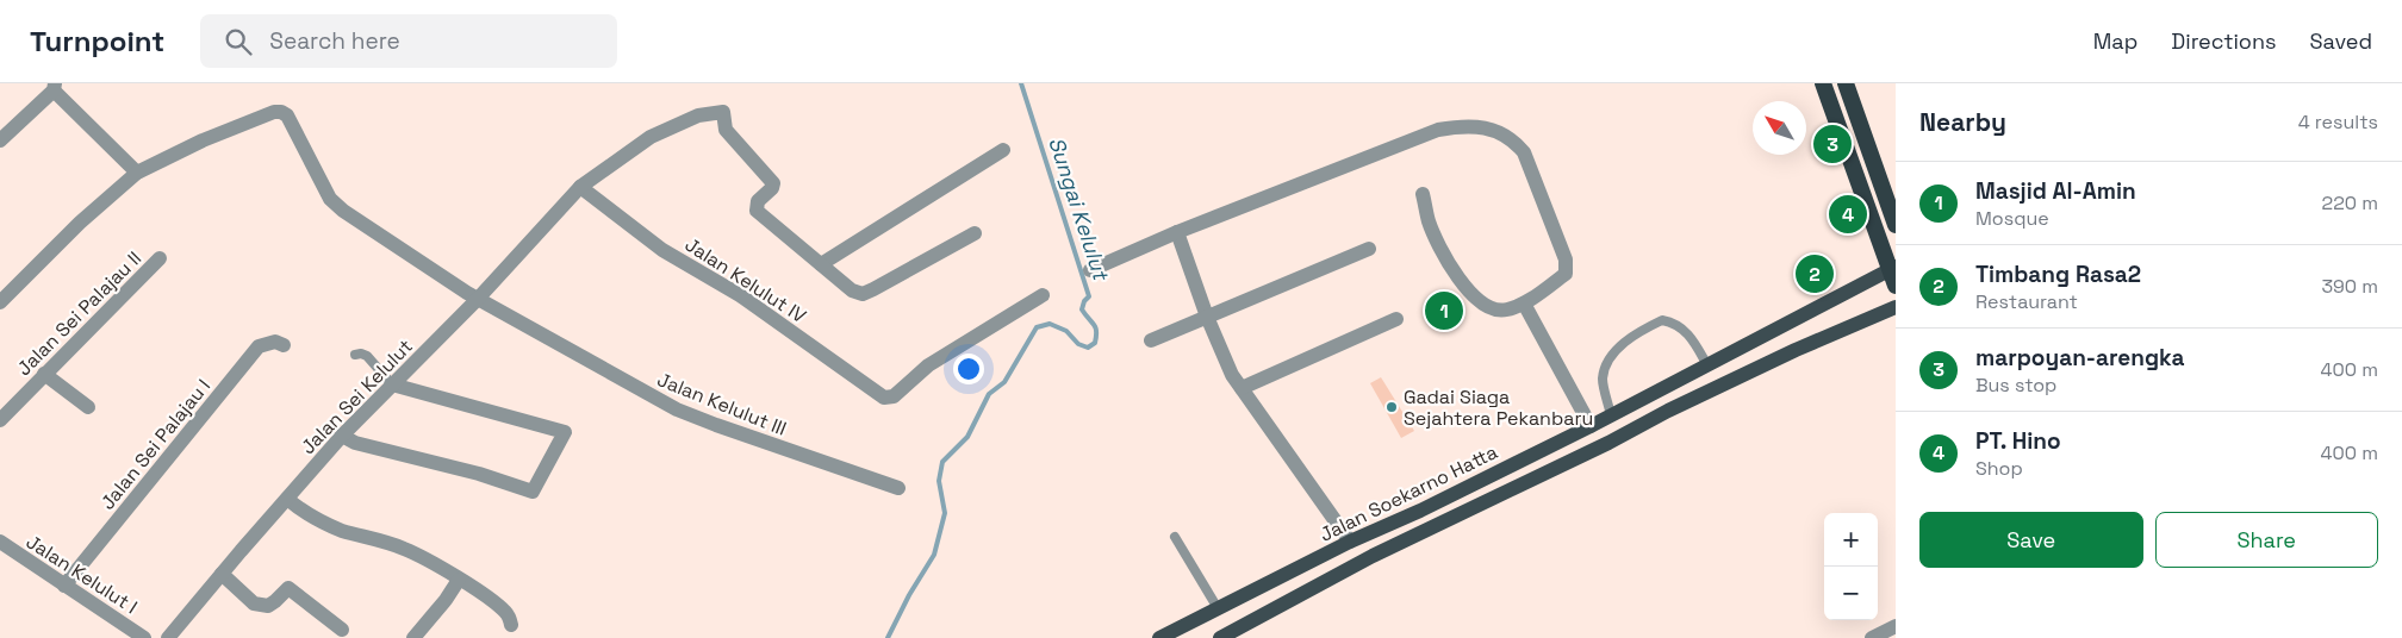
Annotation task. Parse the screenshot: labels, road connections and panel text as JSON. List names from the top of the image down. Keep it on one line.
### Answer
{"streets":{"main road":["Jalan Soekarno Hatta"],"street":["Jalan Kelulut IV","Jalan Sei Palajau II","Jalan Sei Kelulut","Jalan Kelulut III","Jalan Sei Palajau I","Jalan Kelulut I"]},"crossings":[["Jalan Kelulut IV","Jalan Sei Kelulut"],["Jalan Sei Kelulut","Jalan Kelulut III"],["Jalan Sei Palajau I","Jalan Kelulut I"]],"water":["Sungai Kelulut"],"places":["Gadai Siaga Sejahtera Pekanbaru"],"north":"top left","page":{"header":"Turnpoint","search":"Search here","nav":["Map","Directions","Saved"],"heading":["Nearby","4 results"],"pins":["3","4","2","1"],"list":[{"mark":"1","name":"Masjid Al-Amin","note":"Mosque","value":"220 m"},{"mark":"2","name":"Timbang Rasa2","note":"Restaurant","value":"390 m"},{"mark":"3","name":"marpoyan-arengka","note":"Bus stop","value":"400 m"},{"mark":"4","name":"PT. Hino","note":"Shop","value":"400 m"}],"buttons":["Save","Share"],"map_buttons":["+","−"]}}
